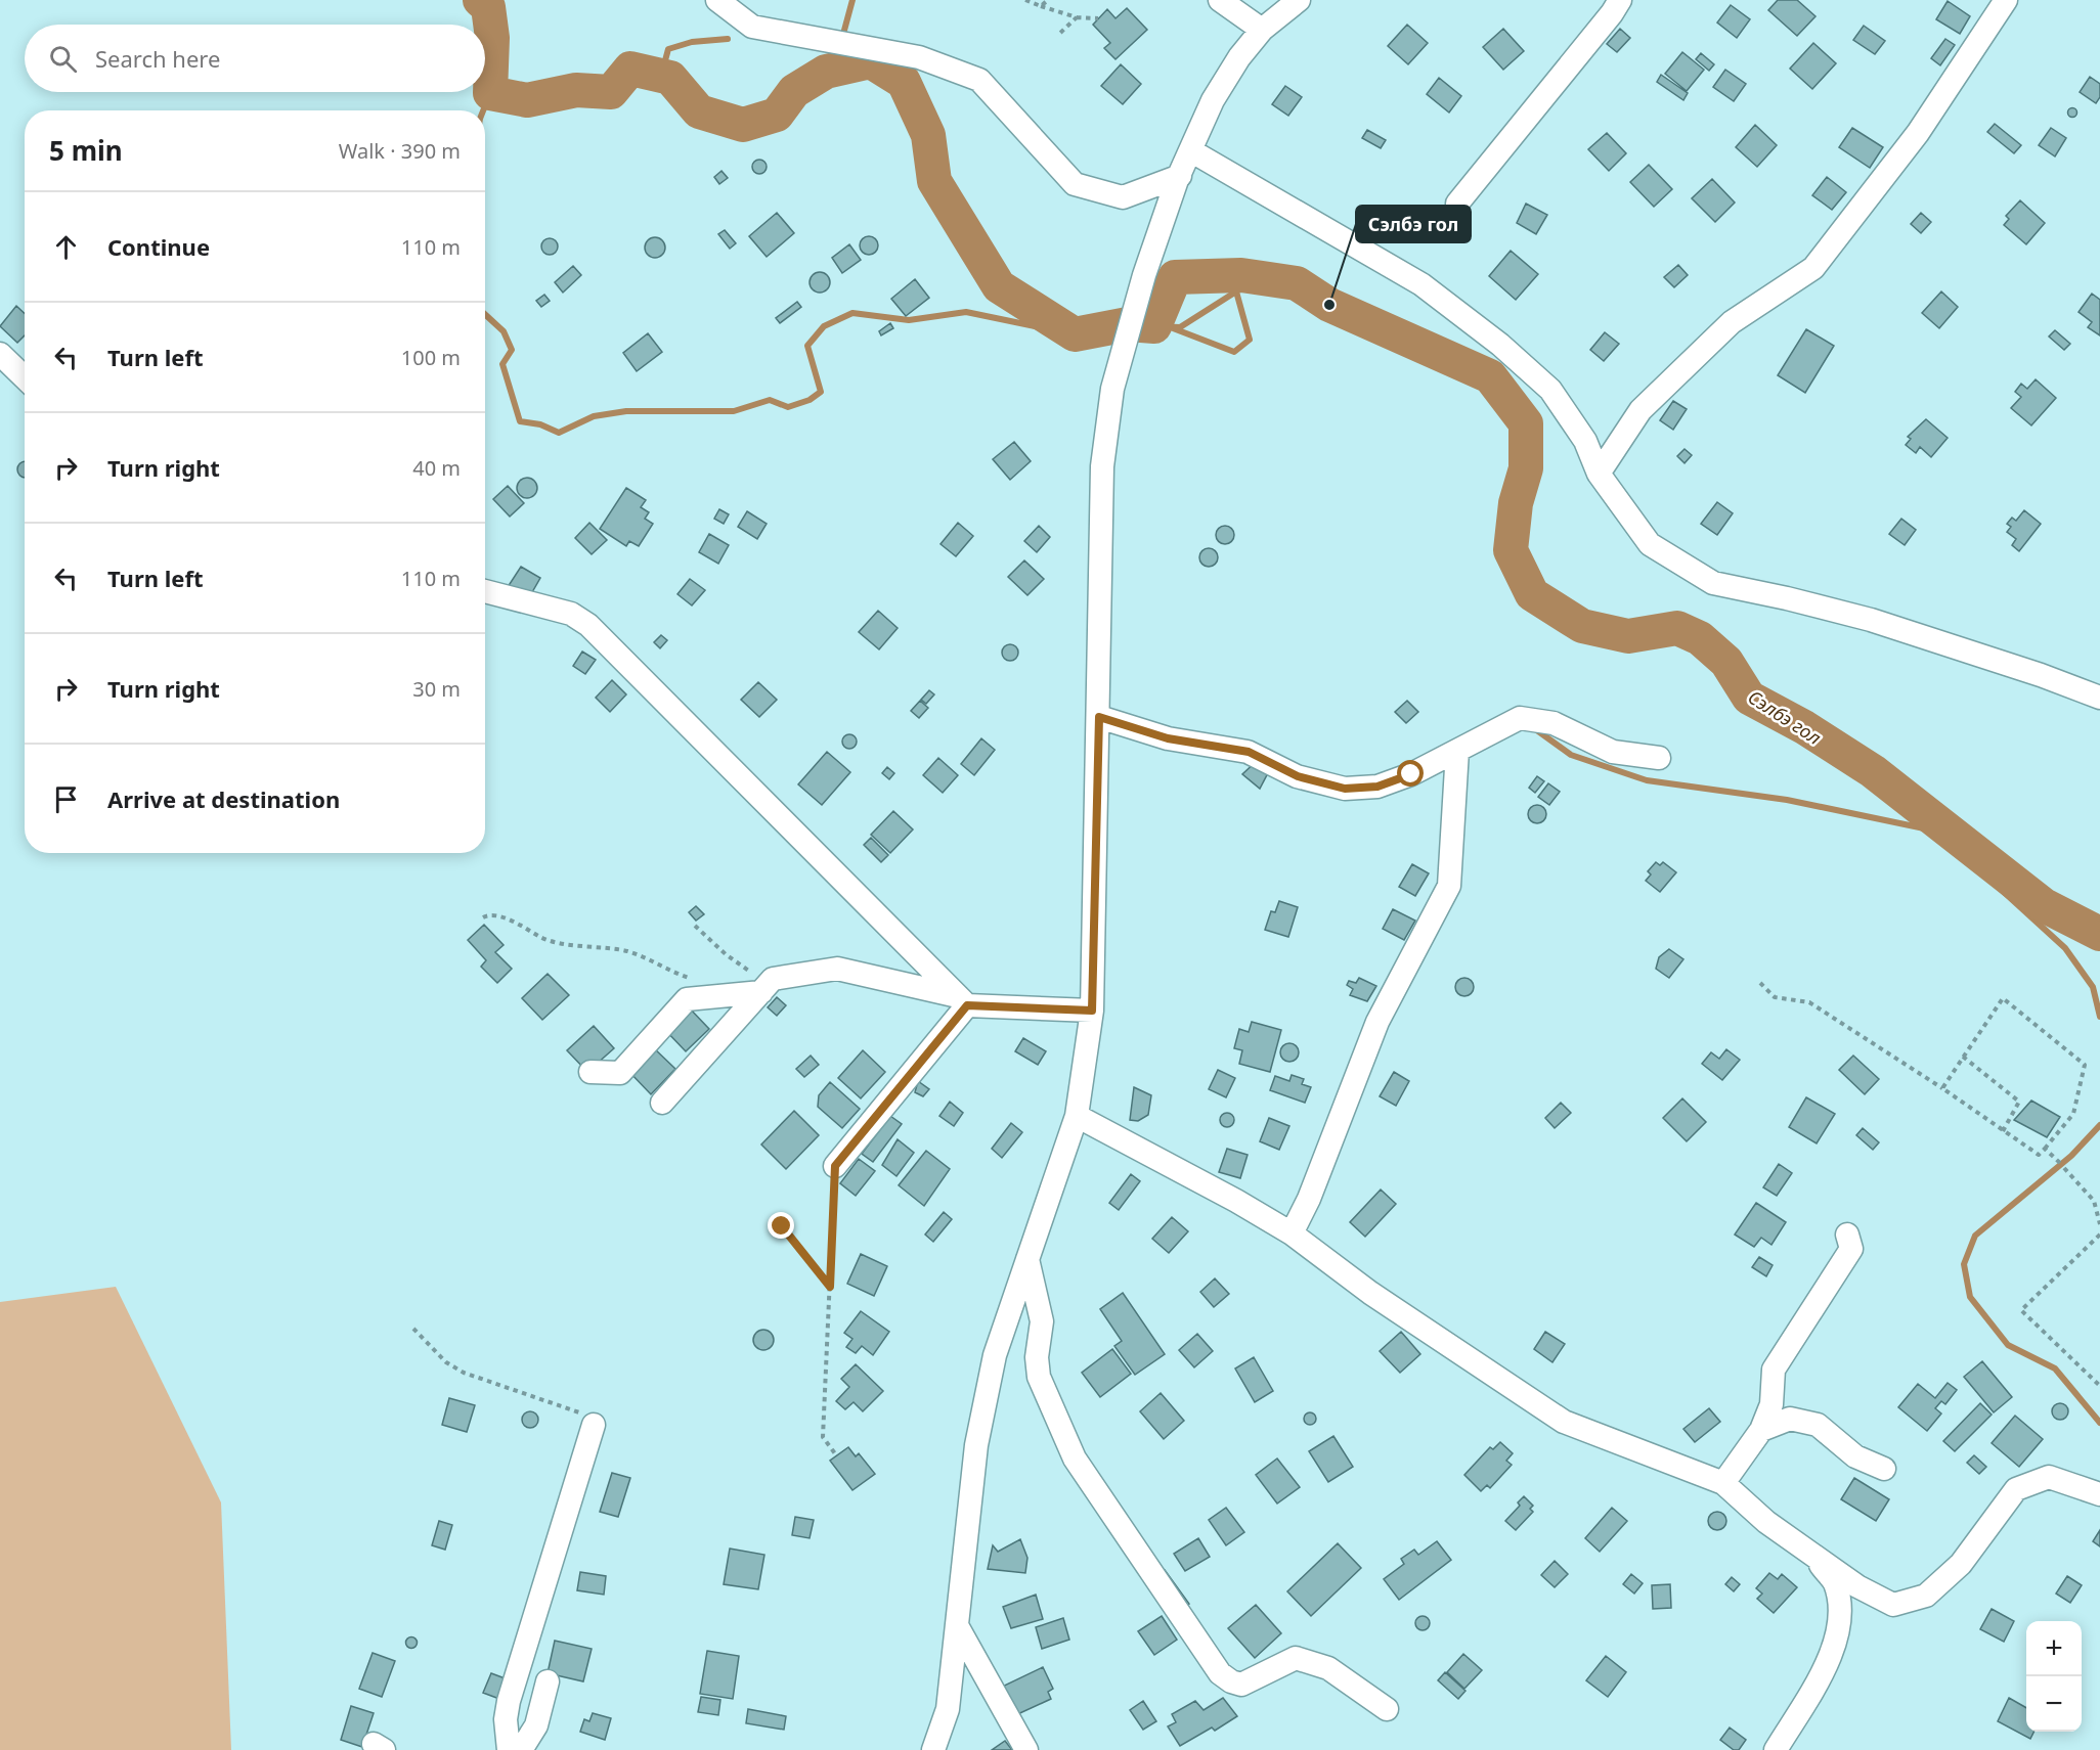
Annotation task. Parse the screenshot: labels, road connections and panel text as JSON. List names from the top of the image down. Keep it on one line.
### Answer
{"water":["Сэлбэ гол"],"places":["Сэлбэ гол"],"page":{"search":"Search here","heading":["5 min","Walk · 390 m"],"list":[["Continue","110 m"],["Turn left","100 m"],["Turn right","40 m"],["Turn left","110 m"],["Turn right","30 m"],"Arrive at destination"],"map_buttons":["+","−"]}}
